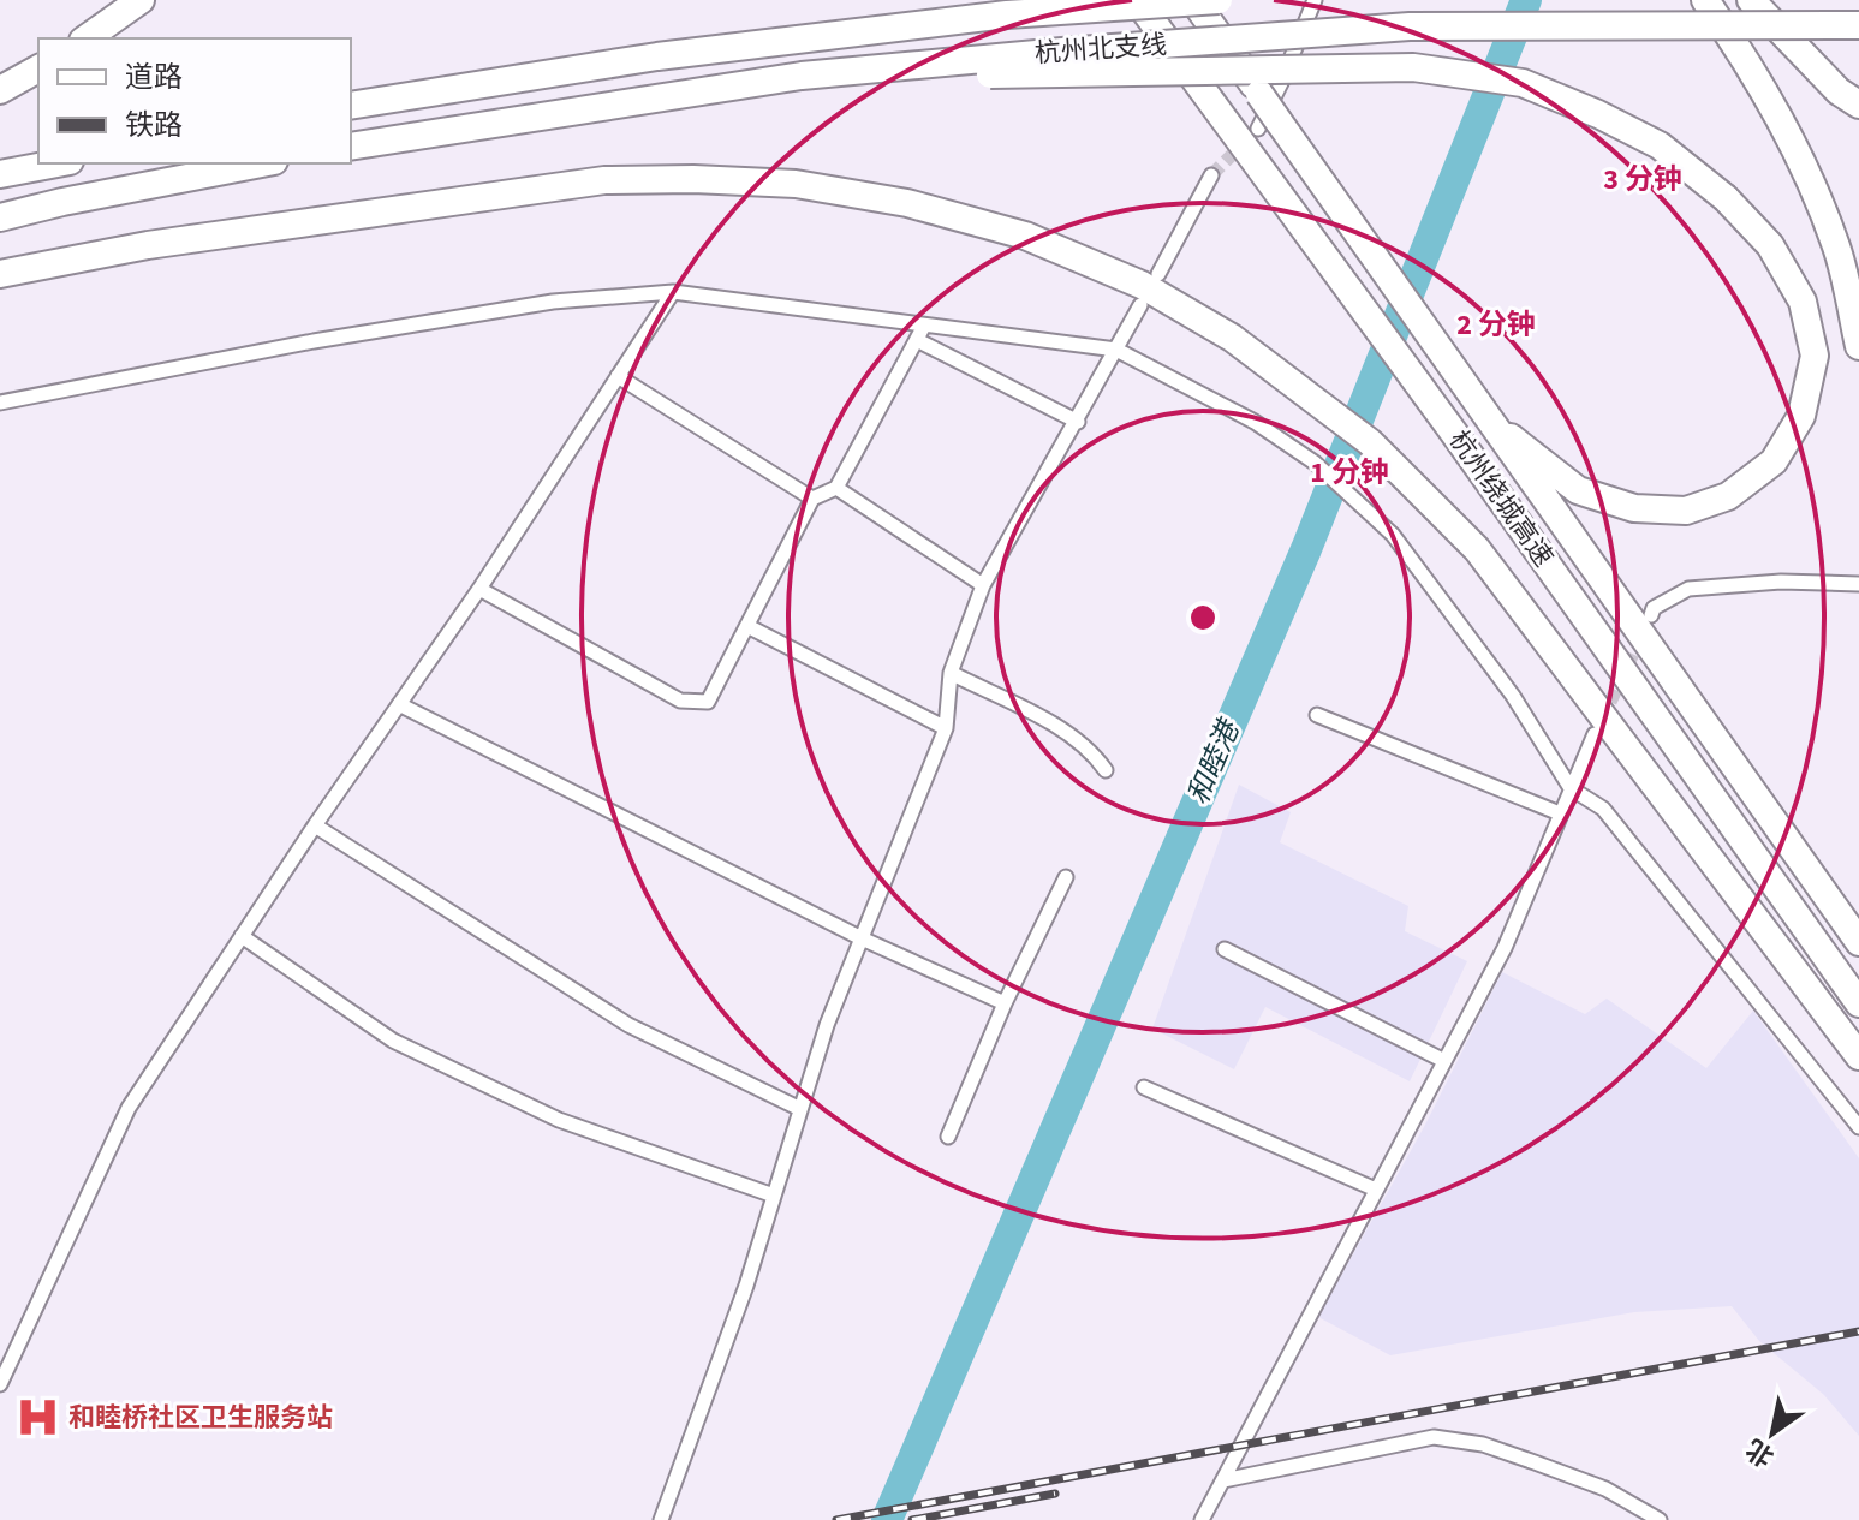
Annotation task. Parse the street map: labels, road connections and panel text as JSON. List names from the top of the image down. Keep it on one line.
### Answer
{"streets":{"highway":["杭州北支线","杭州绕城高速"]},"water":["和睦港"],"places":{"hospital":["和睦桥社区卫生服务站"]},"legend":["道路","铁路"],"north":"bottom left","rings":["3 分钟","2 分钟","1 分钟"]}
